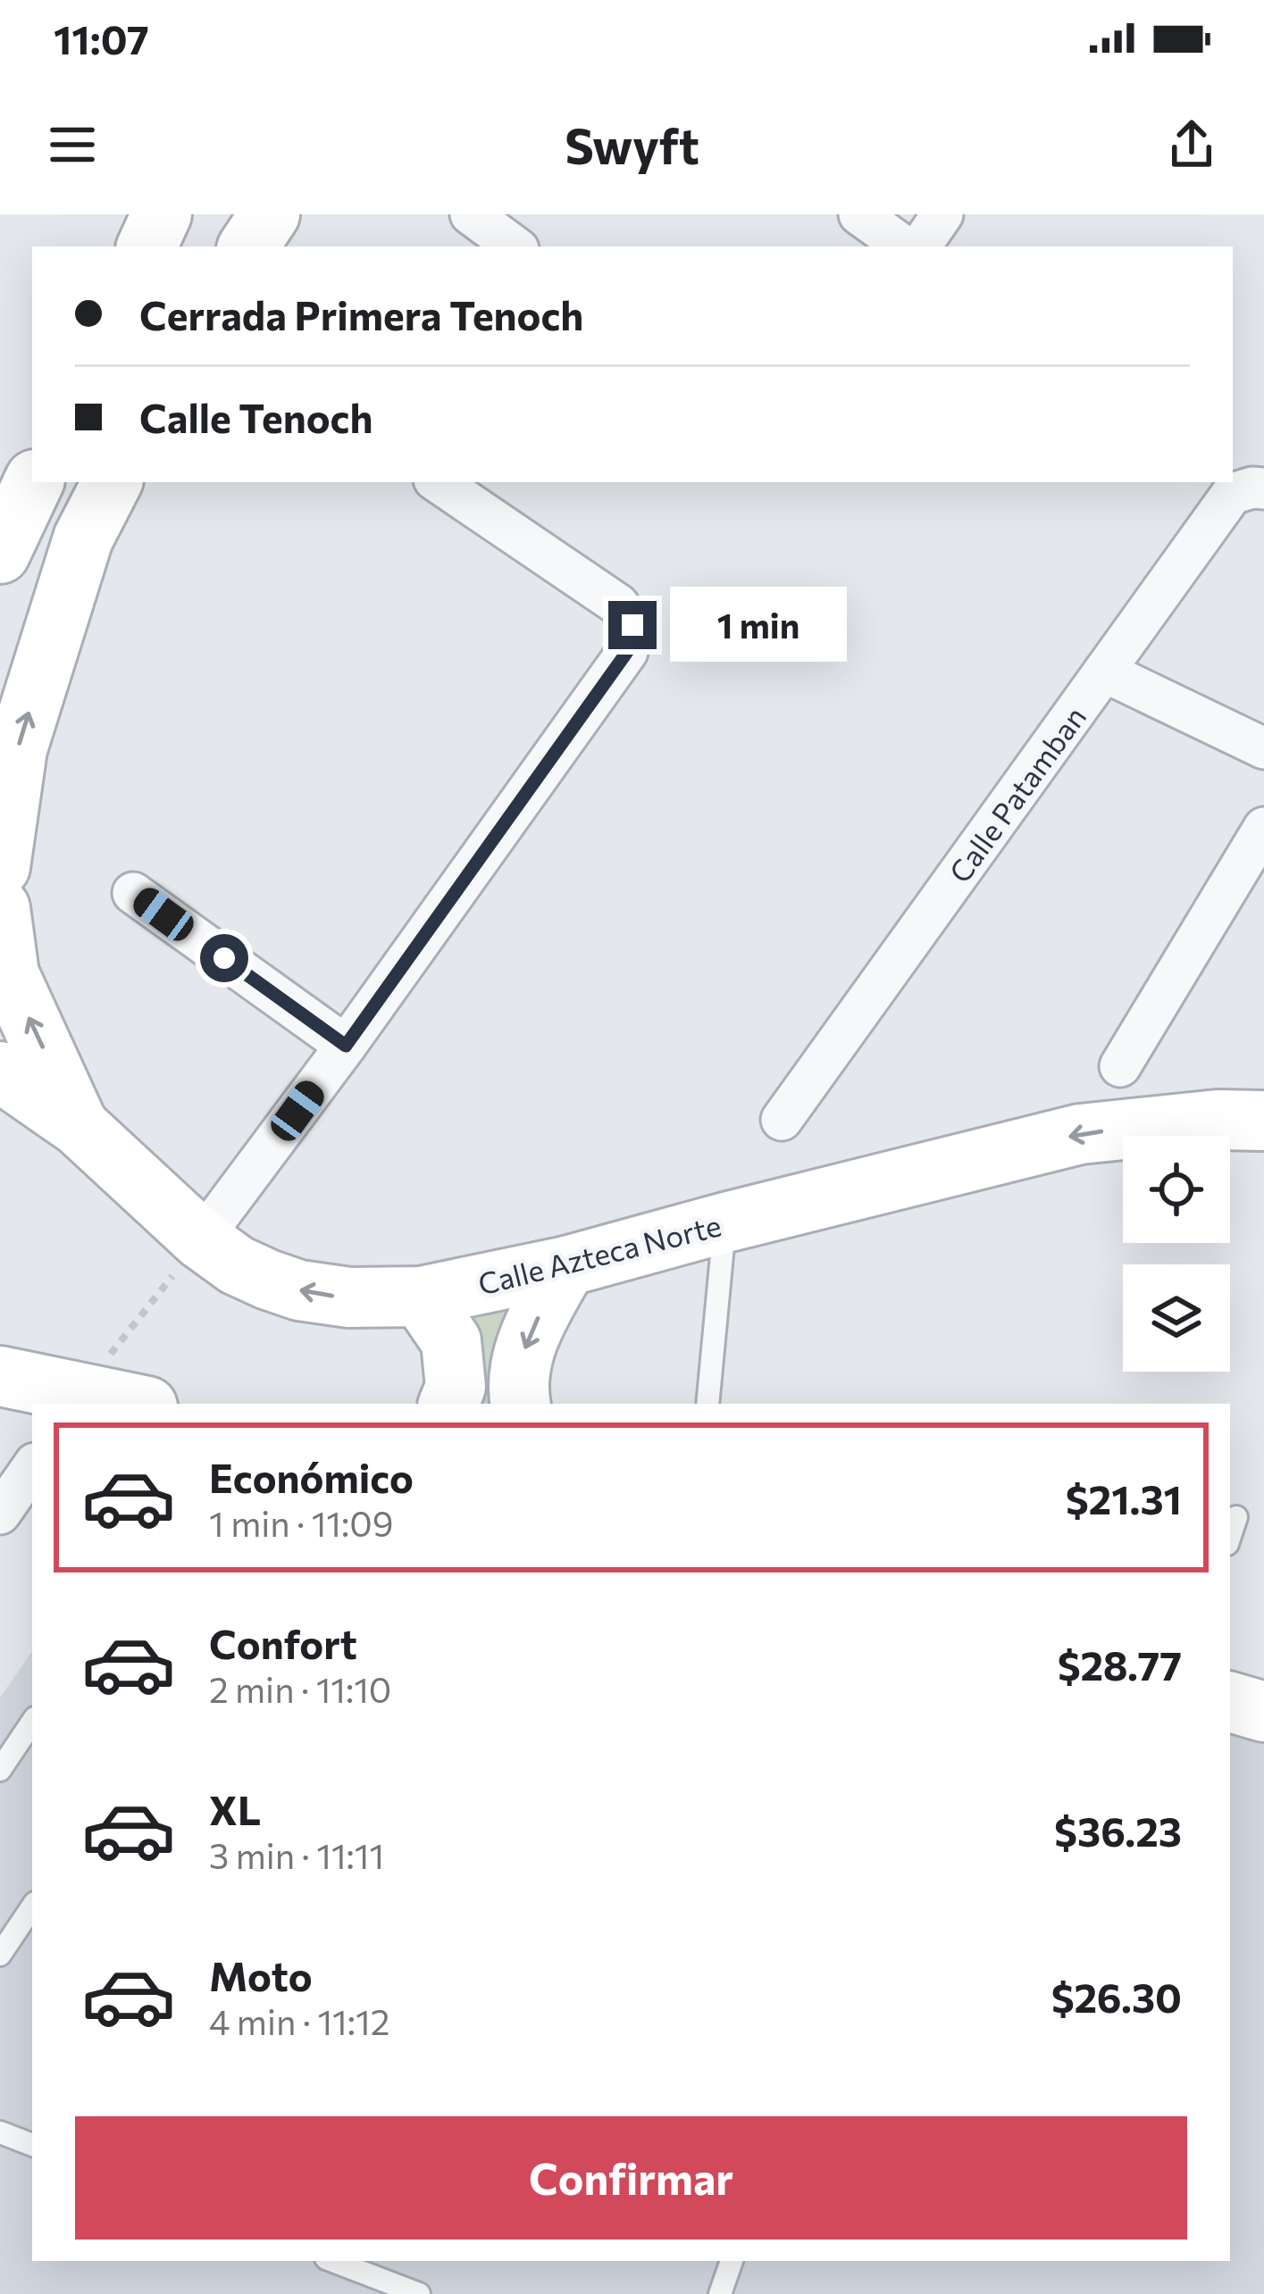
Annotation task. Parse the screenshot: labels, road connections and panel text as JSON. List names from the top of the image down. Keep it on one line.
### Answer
{"streets":{"main road":["Calle Azteca Norte"],"street":["Calle Patamban"]},"one_way":["Calle Azteca Norte"],"page":{"status":"11:07","header":"Swyft","banner":["Cerrada Primera Tenoch","Calle Tenoch"],"bubble":"1 min","list":[{"name":"Económico","note":"1 min · 11:09","value":"$21.31"},{"name":"Confort","note":"2 min · 11:10","value":"$28.77"},{"name":"XL","note":"3 min · 11:11","value":"$36.23"},{"name":"Moto","note":"4 min · 11:12","value":"$26.30"}],"buttons":"Confirmar"}}
